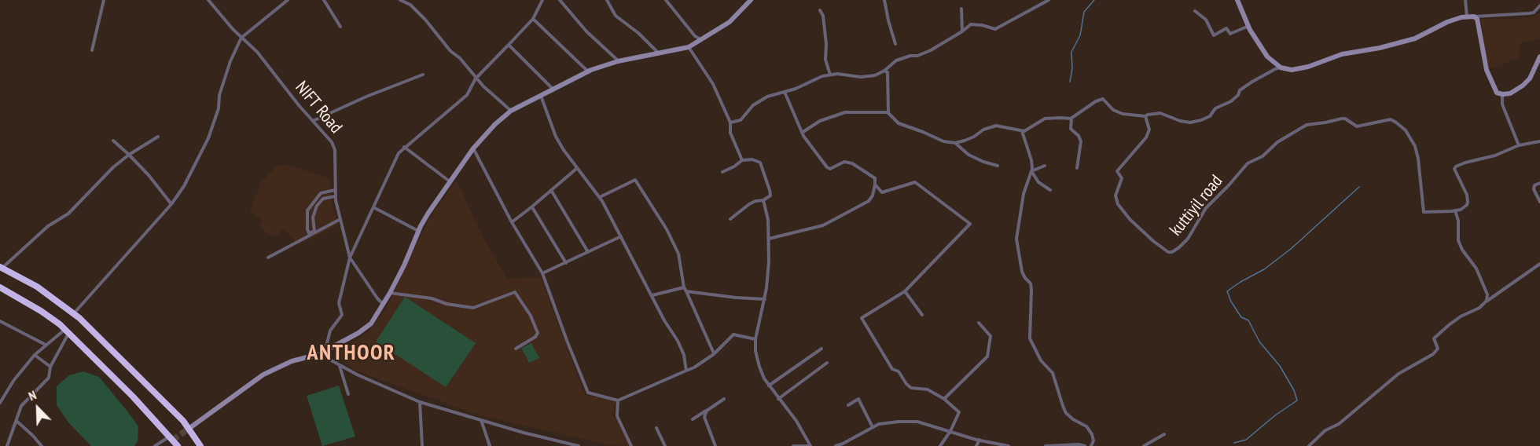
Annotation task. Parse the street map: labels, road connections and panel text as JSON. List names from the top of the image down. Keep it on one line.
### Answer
{"streets":{"street":["NIFT Road","kuttiyil road"]},"districts":["ANTHOOR"],"north":"top left"}
